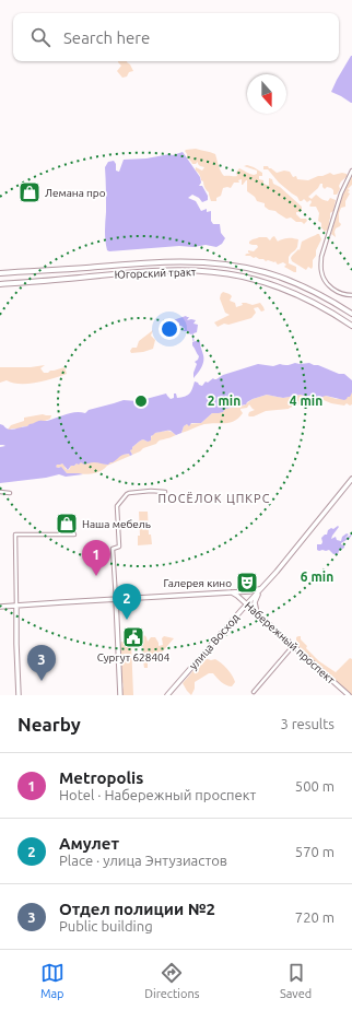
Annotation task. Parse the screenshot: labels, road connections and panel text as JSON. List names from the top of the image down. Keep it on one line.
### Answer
{"streets":{"main road":["Югорский тракт","улица Восход","Набережный проспект"]},"crossings":[["улица Восход","Набережный проспект"]],"districts":["ПОСЁЛОК ЦПКРС"],"places":{"shop":["Лемана про","Наша мебель"],"theatre":["Галерея кино"],"public building":["Сургут 628404"]},"north":"bottom","page":{"search":"Search here","pins":["1","2","3"],"heading":["Nearby","3 results"],"list":[{"mark":"1","name":"Metropolis","note":"Hotel · Набережный проспект","value":"500 m"},{"mark":"2","name":"Амулет","note":"Place · улица Энтузиастов","value":"570 m"},{"mark":"3","name":"Отдел полиции №2","note":"Public building","value":"720 m"}],"nav":["Map","Directions","Saved"]},"rings":["2 min","4 min","6 min"]}
